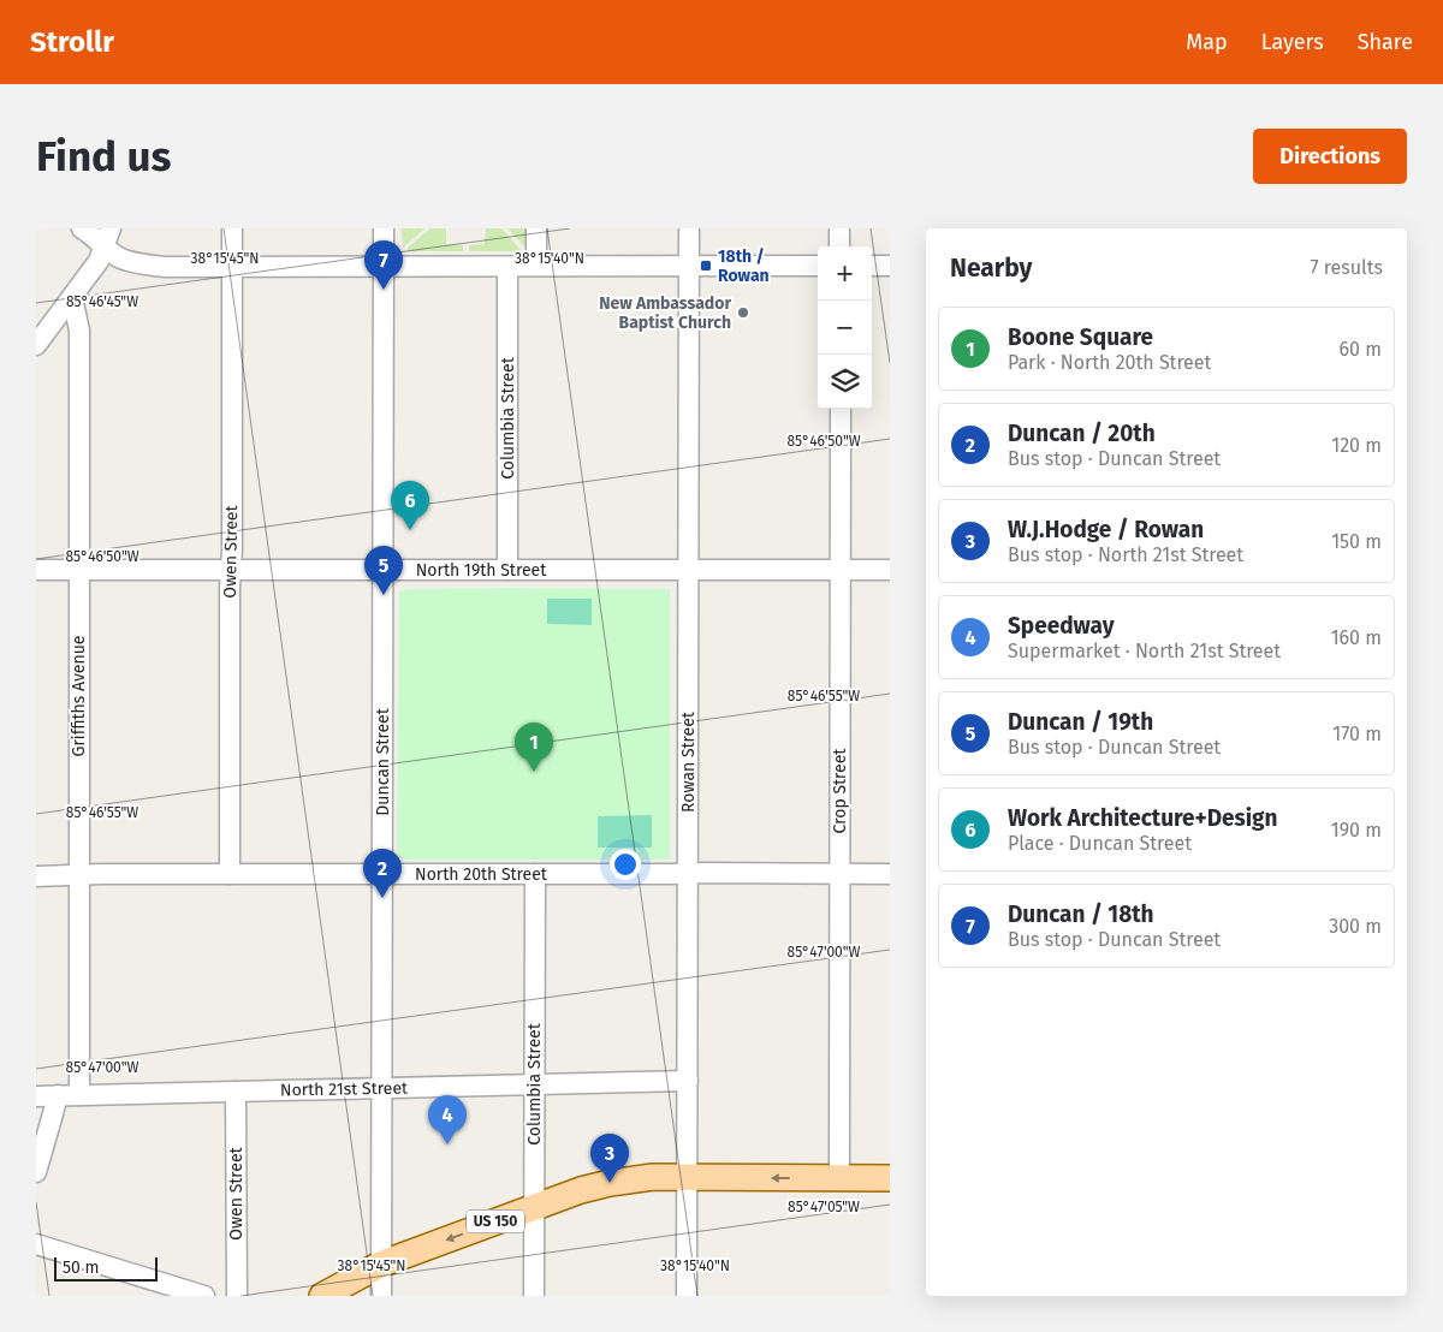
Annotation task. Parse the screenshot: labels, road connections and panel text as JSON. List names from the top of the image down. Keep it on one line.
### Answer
{"streets":{"main road":["US 150"],"street":["Columbia Street","Owen Street","North 19th Street","Griffiths Avenue","Duncan Street","Rowan Street","Crop Street","North 20th Street","North 21st Street"]},"crossings":[["Columbia Street","North 19th Street"],["Columbia Street","North 20th Street"],["Columbia Street","North 21st Street"],["Columbia Street","US 150"],["Owen Street","North 19th Street"],["Owen Street","North 20th Street"],["Owen Street","North 21st Street"],["North 19th Street","Griffiths Avenue"],["North 19th Street","Duncan Street"],["North 19th Street","Rowan Street"],["North 19th Street","Crop Street"],["Griffiths Avenue","North 20th Street"],["Griffiths Avenue","North 21st Street"],["Duncan Street","North 20th Street"],["Duncan Street","North 21st Street"],["Duncan Street","US 150"],["Rowan Street","North 20th Street"],["Rowan Street","North 21st Street"],["Rowan Street","US 150"],["Crop Street","North 20th Street"],["Crop Street","US 150"]],"places":{"transit":["18th / Rowan"],"other":["New Ambassador Baptist Church"]},"scale_bar":"50 m","page":{"header":"Strollr","nav":["Map","Layers","Share"],"buttons":"Directions","title":"Find us","heading":["Nearby","7 results"],"pins":["7","6","5","1","2","4","3"],"map_buttons":["+","−"],"list":[{"mark":"1","name":"Boone Square","note":"Park · North 20th Street","value":"60 m"},{"mark":"2","name":"Duncan / 20th","note":"Bus stop · Duncan Street","value":"120 m"},{"mark":"3","name":"W.J.Hodge / Rowan","note":"Bus stop · North 21st Street","value":"150 m"},{"mark":"4","name":"Speedway","note":"Supermarket · North 21st Street","value":"160 m"},{"mark":"5","name":"Duncan / 19th","note":"Bus stop · Duncan Street","value":"170 m"},{"mark":"6","name":"Work Architecture+Design","note":"Place · Duncan Street","value":"190 m"},{"mark":"7","name":"Duncan / 18th","note":"Bus stop · Duncan Street","value":"300 m"}],"scale":"50 m"},"coordinates":["38°15'45\"N","38°15'40\"N","85°46'45\"W","85°46'50\"W","85°46'55\"W","85°47'00\"W","85°47'05\"W"]}
